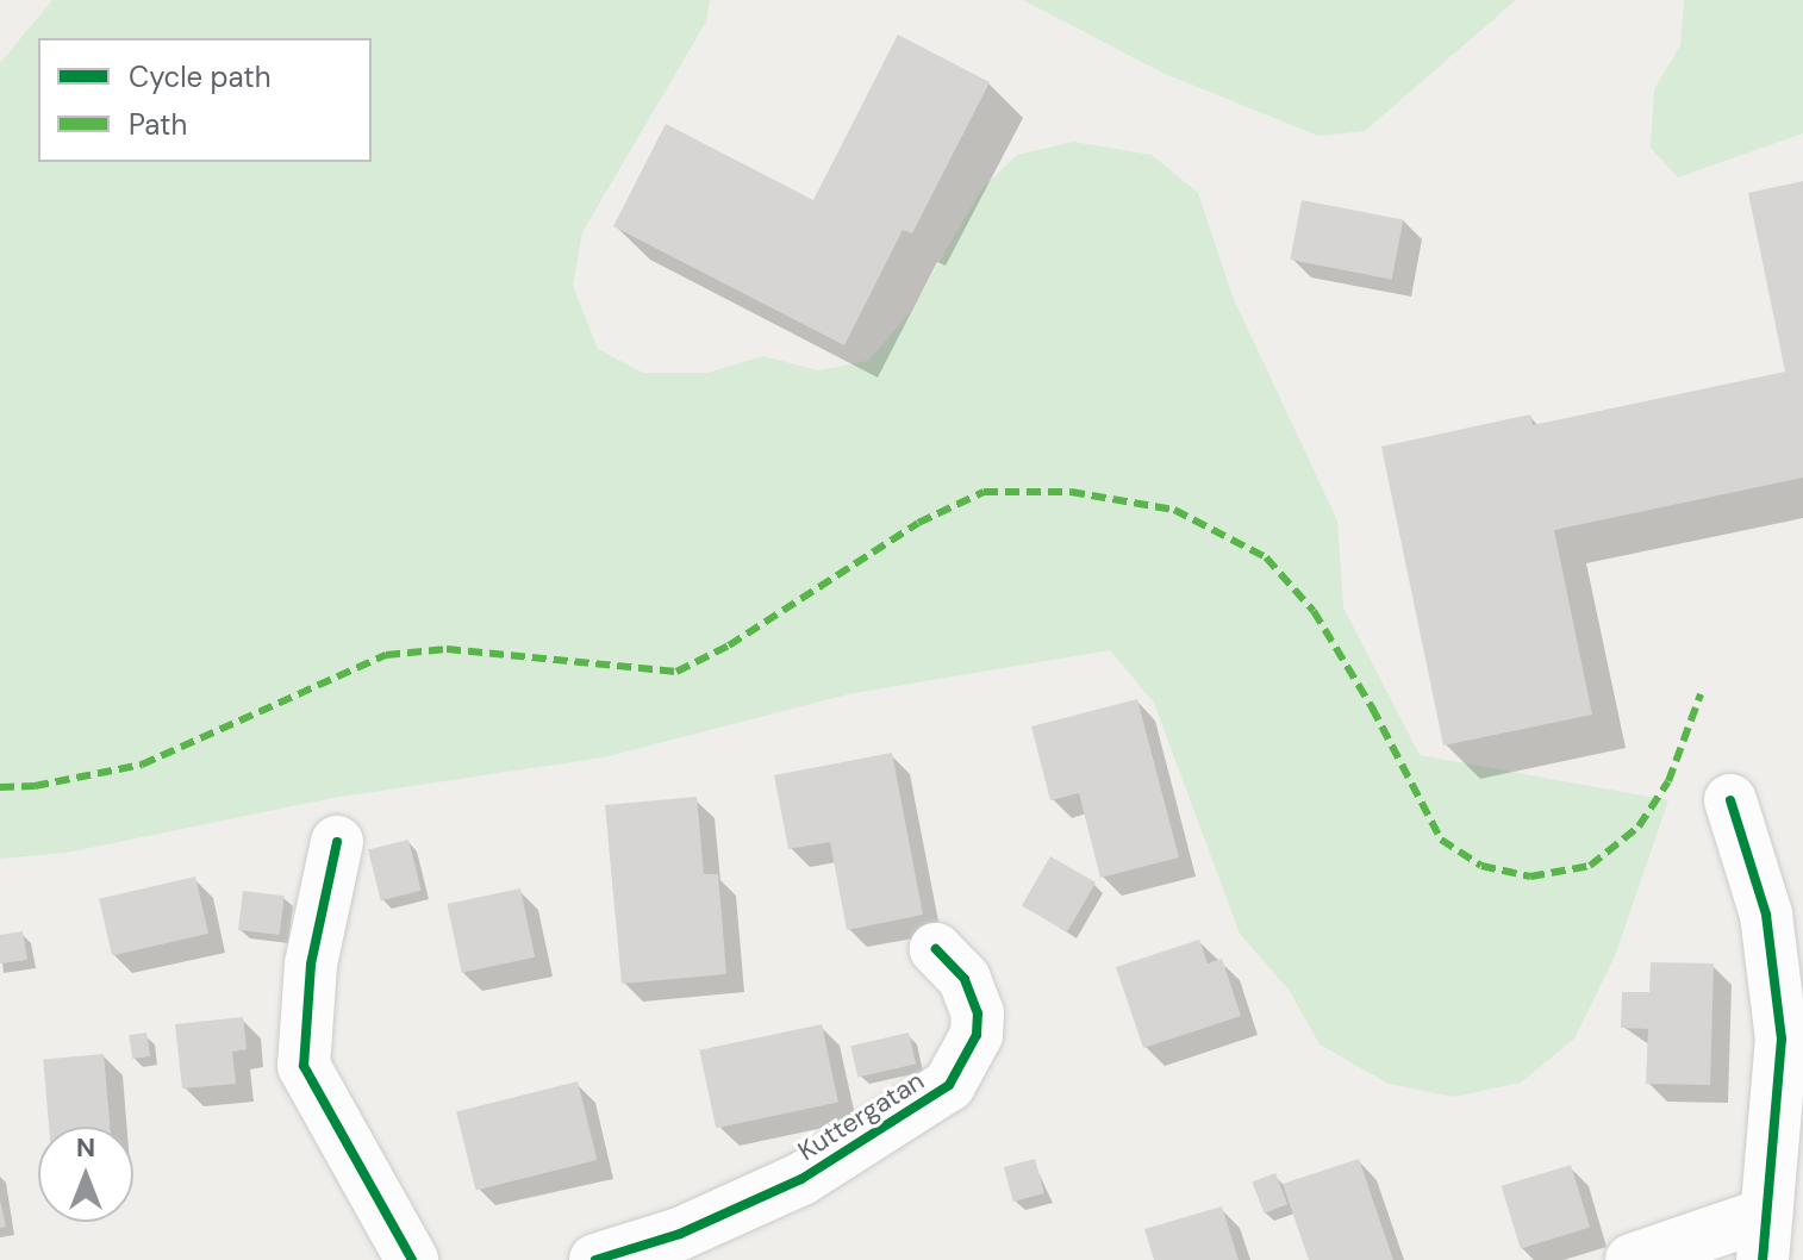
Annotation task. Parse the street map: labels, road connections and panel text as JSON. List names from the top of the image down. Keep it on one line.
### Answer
{"streets":{"street":["Kuttergatan"]},"legend":["Cycle path","Path"],"north":"top"}
